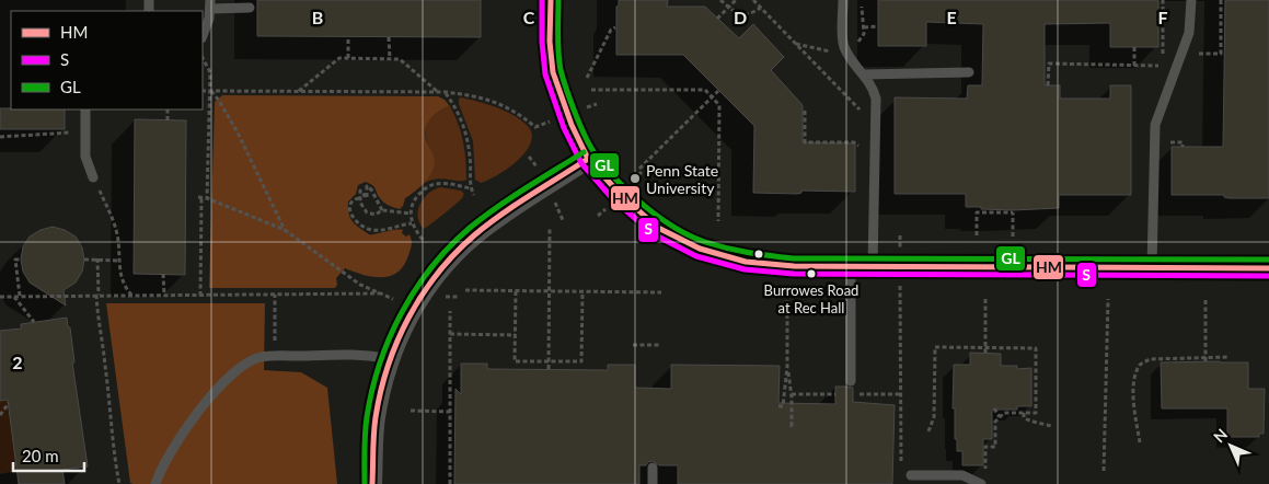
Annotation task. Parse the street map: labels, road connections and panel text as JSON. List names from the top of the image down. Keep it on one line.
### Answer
{"places":["Penn State University","Burrowes Road at Rec Hall"],"lines":["transit line HM","transit line S","transit line GL"],"legend":["HM","S","GL"],"scale_bar":"20 m","north":"top left","grid":{"columns":["B","C","D","E","F"],"rows":["2"]}}
